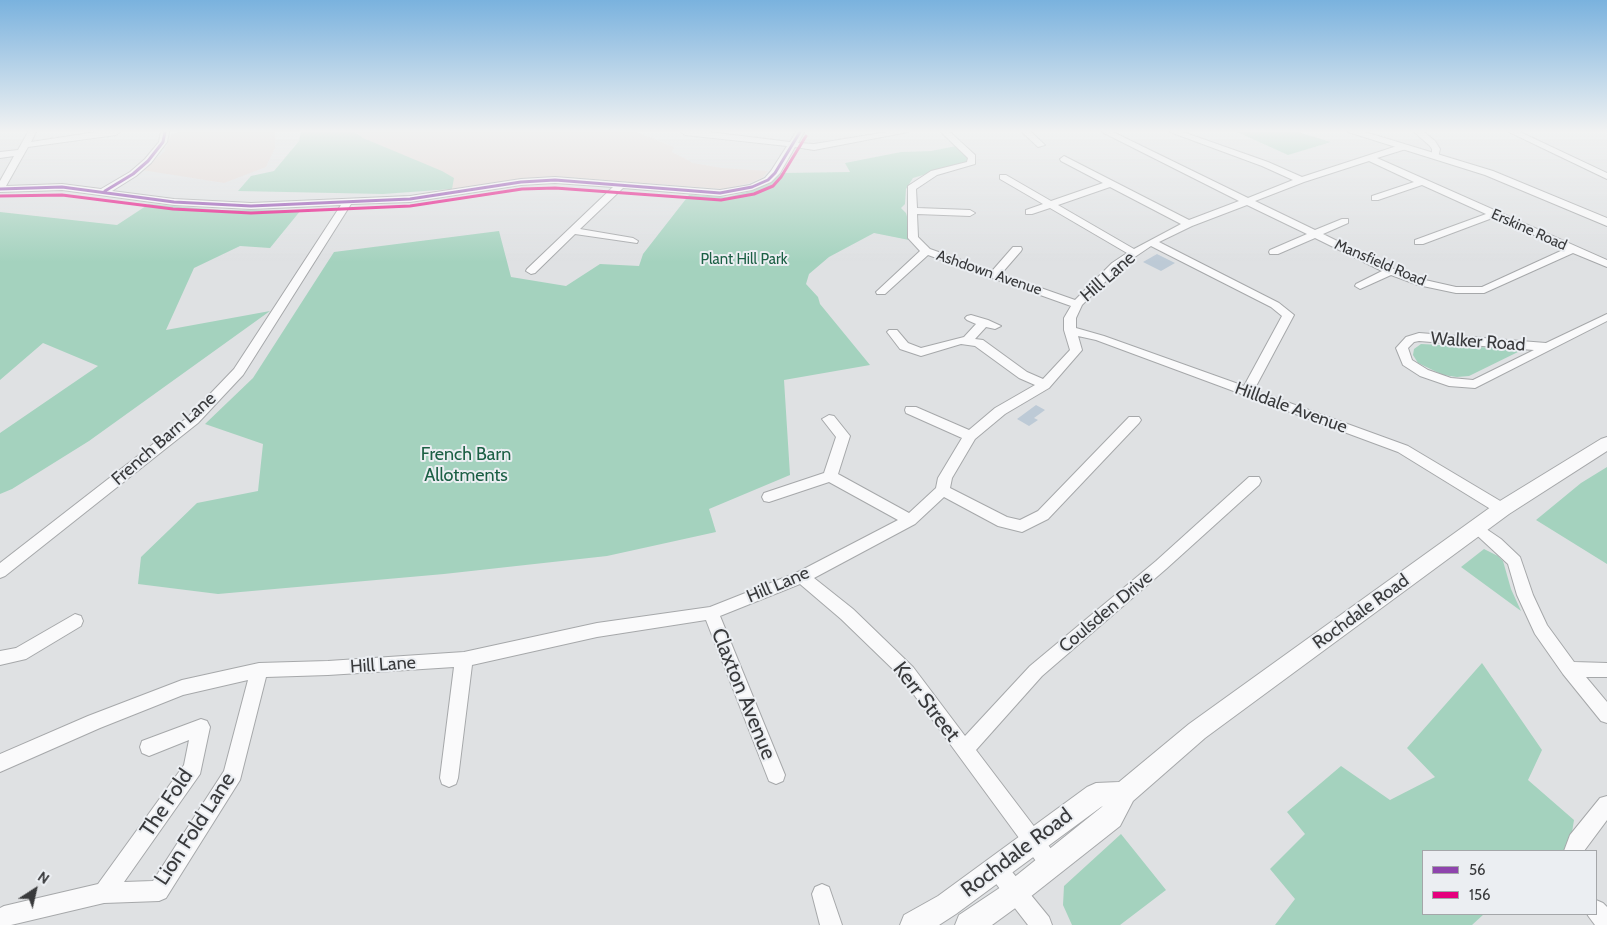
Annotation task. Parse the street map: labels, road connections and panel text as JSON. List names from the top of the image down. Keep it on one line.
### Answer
{"streets":{"main road":["Rochdale Road"],"street":["Erskine Road","Mansfield Road","Ashdown Avenue","Hill Lane","Walker Road","Hilldale Avenue","French Barn Lane","Coulsden Drive","Claxton Avenue","Kerr Street","The Fold","Lion Fold Lane"]},"crossings":[["Erskine Road","Mansfield Road"],["Mansfield Road","Hill Lane"],["Ashdown Avenue","Hill Lane"],["Hill Lane","Hilldale Avenue"],["Hill Lane","Claxton Avenue"],["Hill Lane","Kerr Street"],["Hill Lane","Lion Fold Lane"],["Hilldale Avenue","Rochdale Road"],["Coulsden Drive","Kerr Street"],["Rochdale Road","Kerr Street"],["The Fold","Lion Fold Lane"]],"parks":["Plant Hill Park","French Barn Allotments"],"lines":["transit line 56","transit line 156"],"legend":["56","156"],"north":"top right"}
